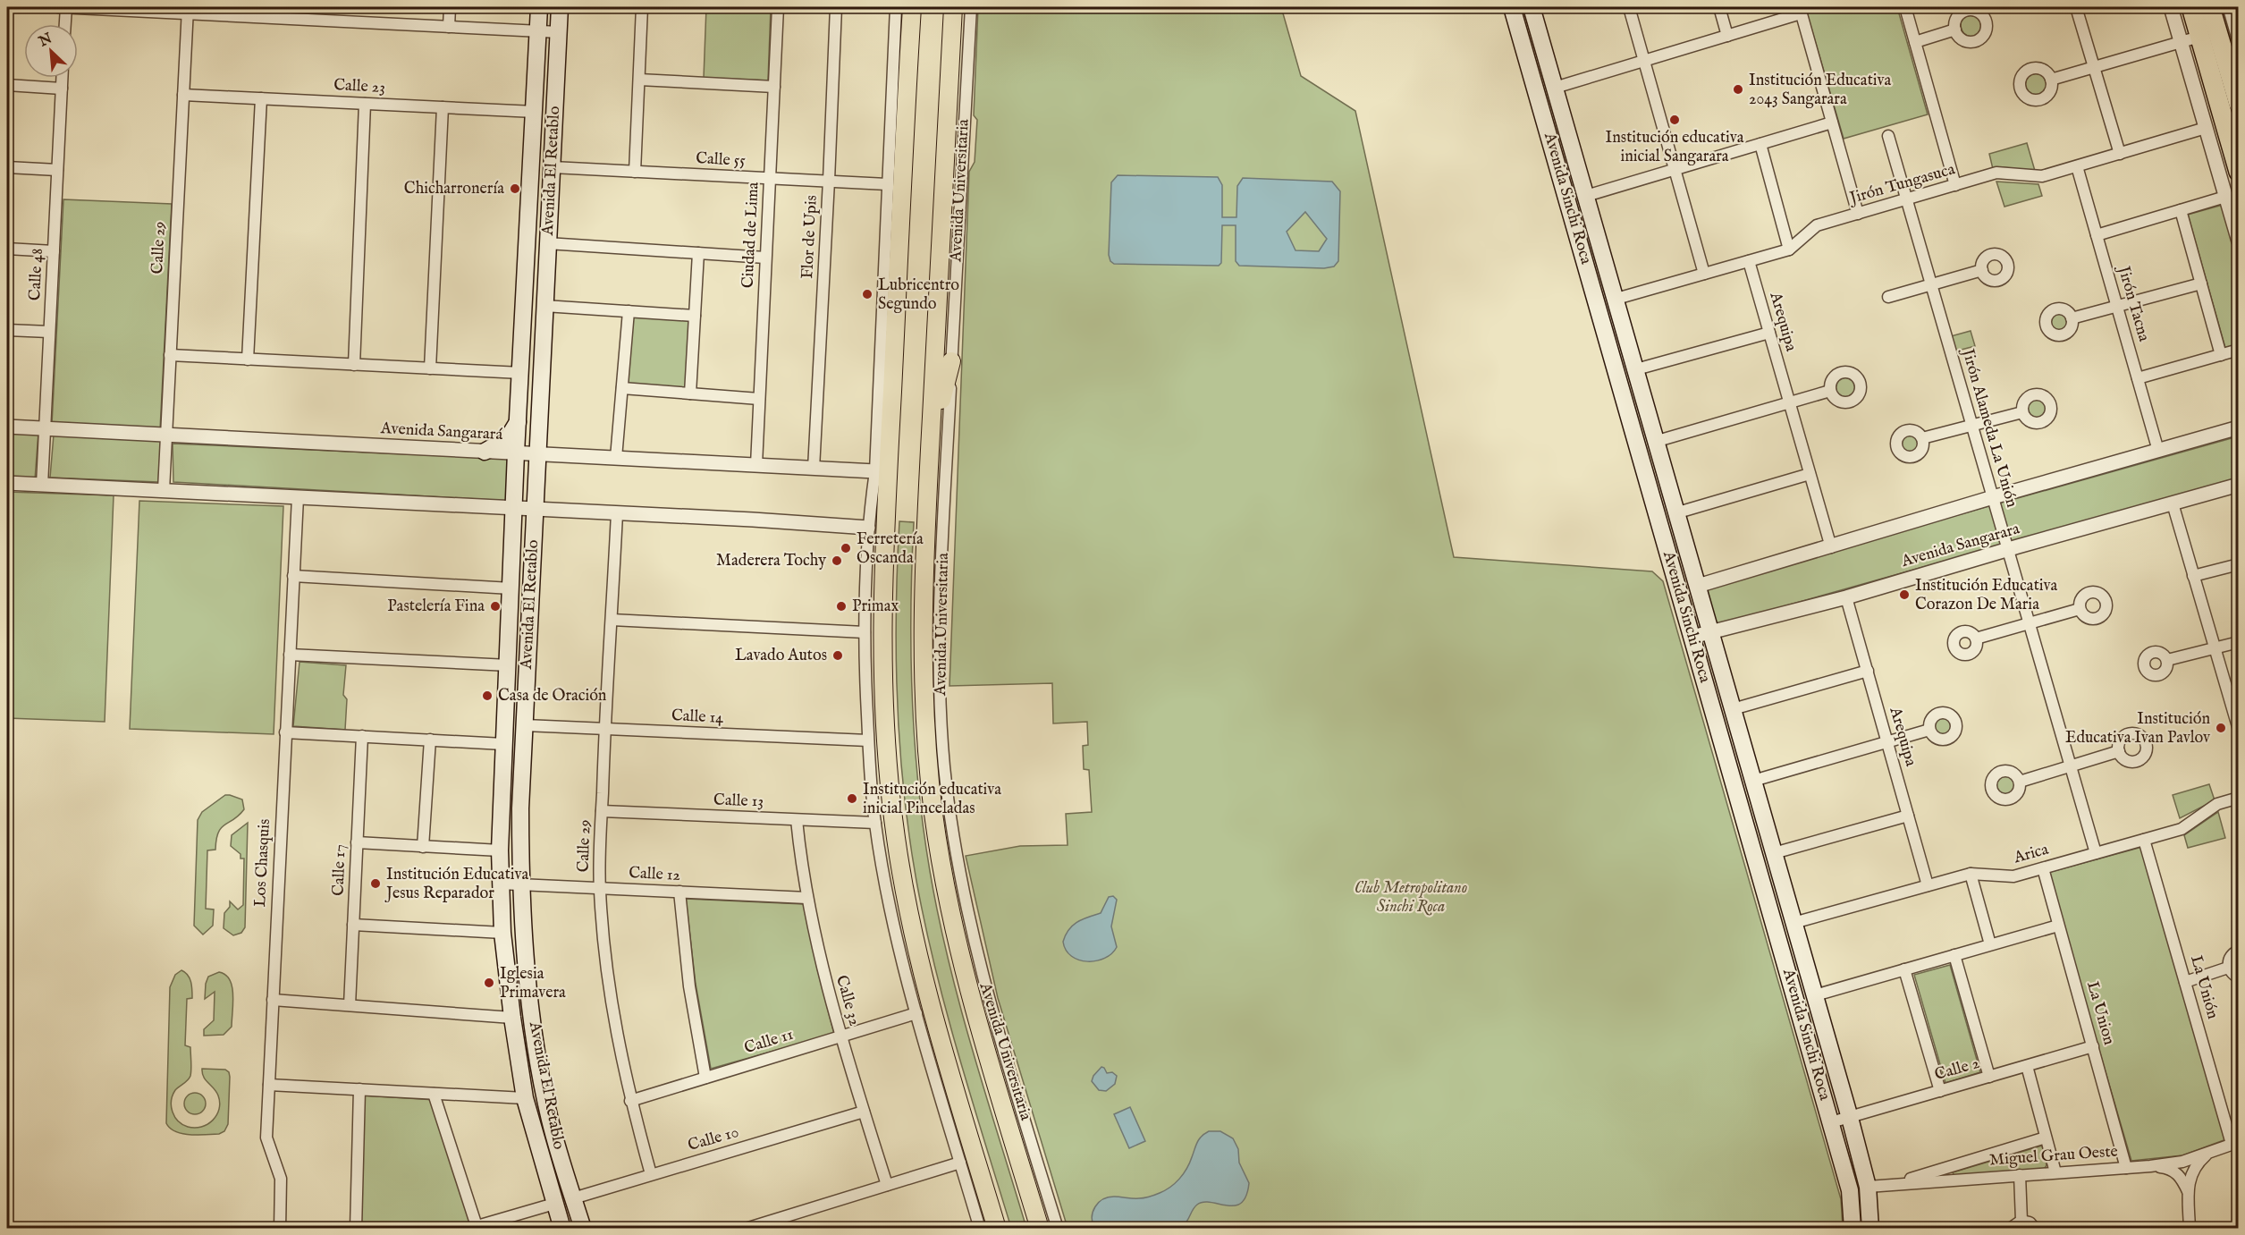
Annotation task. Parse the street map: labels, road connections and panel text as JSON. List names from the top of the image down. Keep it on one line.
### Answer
{"streets":{"main road":["Avenida El Retablo","Avenida Universitaria","Avenida Sinchi Roca"],"street":["Calle 23","Calle 55","Jirón Tungasuca","Ciudad de Lima","Flor de Upis","Calle 29","Calle 48","Jirón Tacna","Arequipa","Jirón Alameda La Unión","Avenida Sangarará","Avenida Sangarara","Calle 14","Calle 13","Arica","Los Chasquis","Calle 17","Calle 12","La Unión","Calle 32","La Union","Calle 11","Calle 2","Calle 10","Miguel Grau Oeste"]},"crossings":[["Calle 23","Avenida El Retablo"],["Calle 23","Calle 29"],["Calle 55","Avenida El Retablo"],["Calle 55","Ciudad de Lima"],["Calle 55","Flor de Upis"],["Avenida El Retablo","Avenida Sangarará"],["Avenida El Retablo","Calle 14"],["Avenida El Retablo","Calle 12"],["Avenida El Retablo","Calle 10"],["Jirón Tungasuca","Avenida Sinchi Roca"],["Jirón Tungasuca","Jirón Tacna"],["Jirón Tungasuca","Arequipa"],["Jirón Tungasuca","Jirón Alameda La Unión"],["Avenida Sinchi Roca","Avenida Sangarara"],["Avenida Sinchi Roca","Arica"],["Avenida Sinchi Roca","Calle 2"],["Avenida Sinchi Roca","Miguel Grau Oeste"],["Ciudad de Lima","Avenida Sangarará"],["Flor de Upis","Avenida Sangarará"],["Calle 29","Avenida Sangarará"],["Calle 29","Calle 14"],["Calle 29","Calle 13"],["Calle 29","Calle 12"],["Calle 29","Calle 11"],["Calle 29","Calle 10"],["Calle 48","Avenida Sangarará"],["Arequipa","Avenida Sangarara"],["Arequipa","Arica"],["Jirón Alameda La Unión","Avenida Sangarara"],["Jirón Alameda La Unión","Arica"],["Calle 13","Calle 32"],["Arica","La Unión"],["Arica","La Union"],["Calle 12","Calle 32"],["La Unión","Miguel Grau Oeste"],["Calle 32","Calle 11"],["Calle 32","Calle 10"],["La Union","Calle 2"],["La Union","Miguel Grau Oeste"]],"parks":["Club Metropolitano Sinchi Roca"],"places":["Institución Educativa 2043 Sangarara","Institución educativa inicial Sangarara","Chicharronería","Lubricentro Segundo","Ferretería Oscanda","Maderera Tochy","Institución Educativa Corazon De Maria","Pastelería Fina","Primax","Lavado Autos","Casa de Oración","Institución Educativa Ivan Pavlov","Institución educativa inicial Pinceladas","Institución Educativa Jesus Reparador","Iglesia Primavera"],"north":"top left"}
